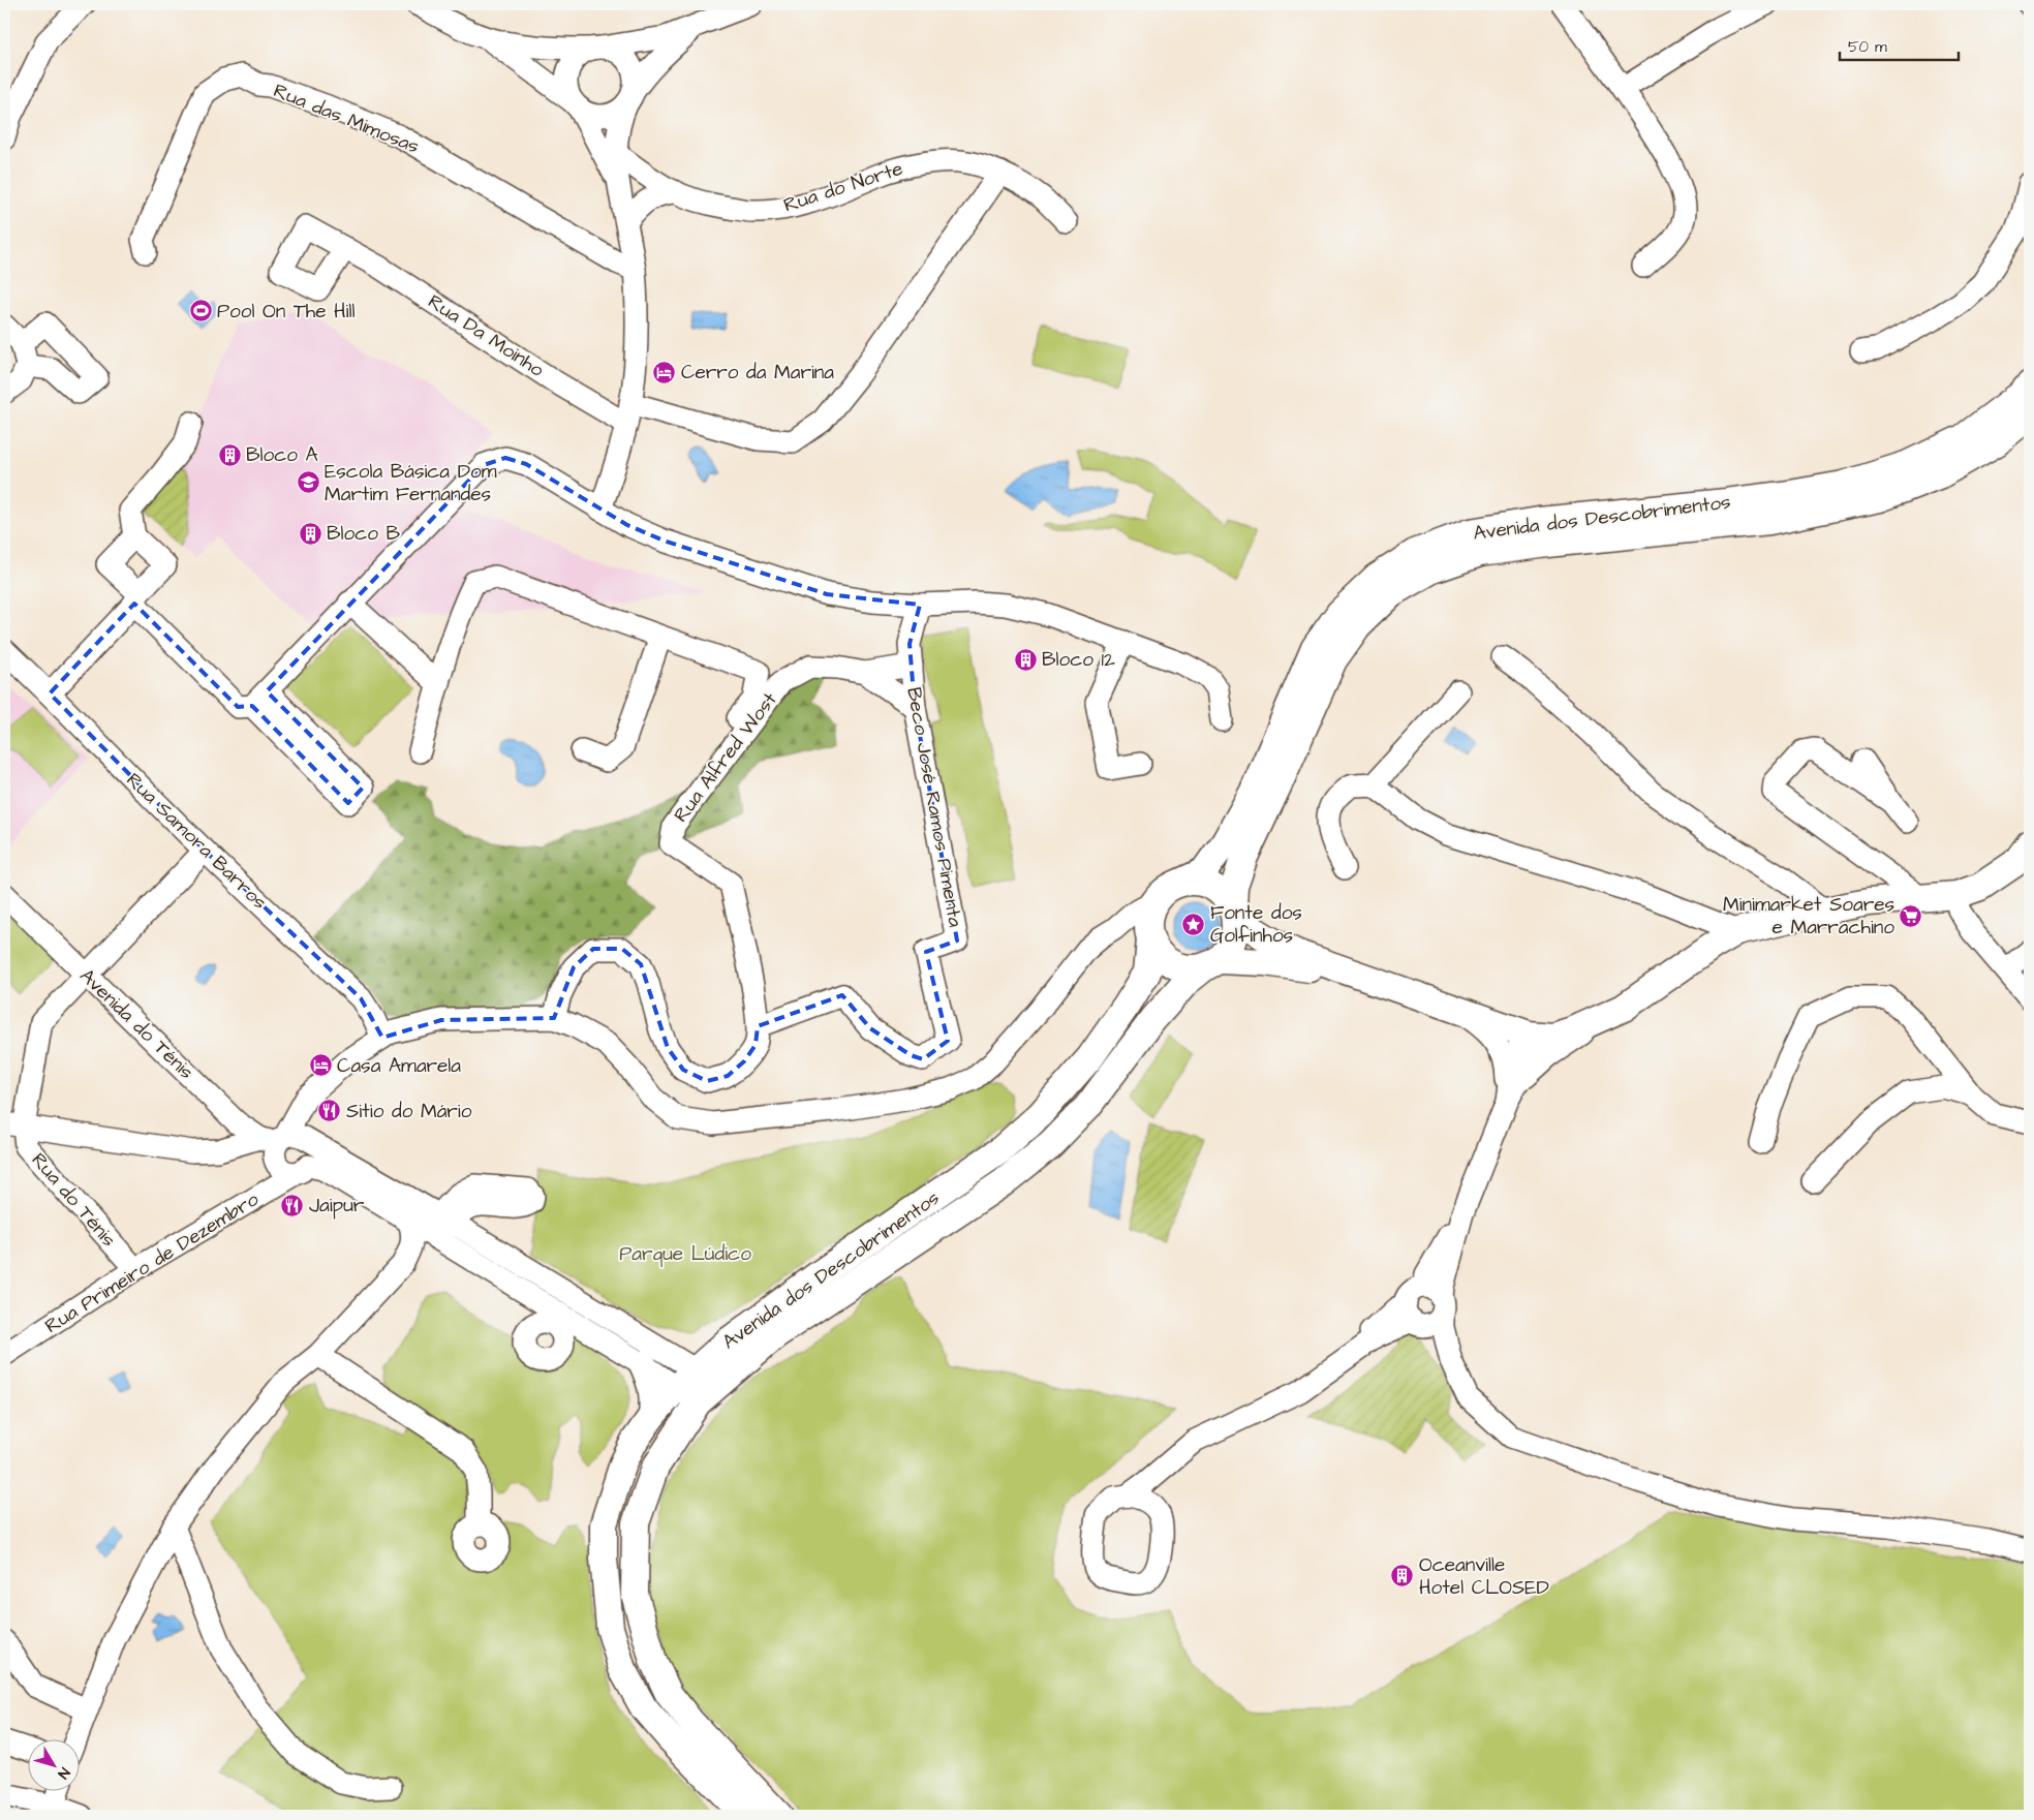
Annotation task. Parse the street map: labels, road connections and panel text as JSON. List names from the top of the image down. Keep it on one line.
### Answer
{"streets":{"main road":["Avenida dos Descobrimentos"],"street":["Rua das Mimosas","Rua do Norte","Rua Da Moinho","Rua Alfred Wost","Beco José Ramos Pimenta","Rua Samora Barros","Avenida do Ténis","Rua do Ténis","Rua Primeiro de Dezembro"]},"crossings":[["Rua do Norte","Rua Da Moinho"],["Rua Alfred Wost","Beco José Ramos Pimenta"],["Rua Samora Barros","Rua do Ténis"],["Avenida do Ténis","Rua do Ténis"],["Avenida do Ténis","Rua Primeiro de Dezembro"],["Rua do Ténis","Rua Primeiro de Dezembro"]],"parks":["Parque Lúdico"],"places":{"sports":["Pool On The Hill"],"hotel":["Cerro da Marina","Casa Amarela"],"building":["Bloco A","Bloco B","Bloco 12","Oceanville Hotel CLOSED"],"school or university":["Escola Básica Dom Martim Fernandes"],"supermarket":["Minimarket Soares e Marrachino"],"place":["Fonte dos Golfinhos"],"restaurant":["Sitio do Mário","Jaipur"]},"scale_bar":"50 m","north":"bottom right"}
